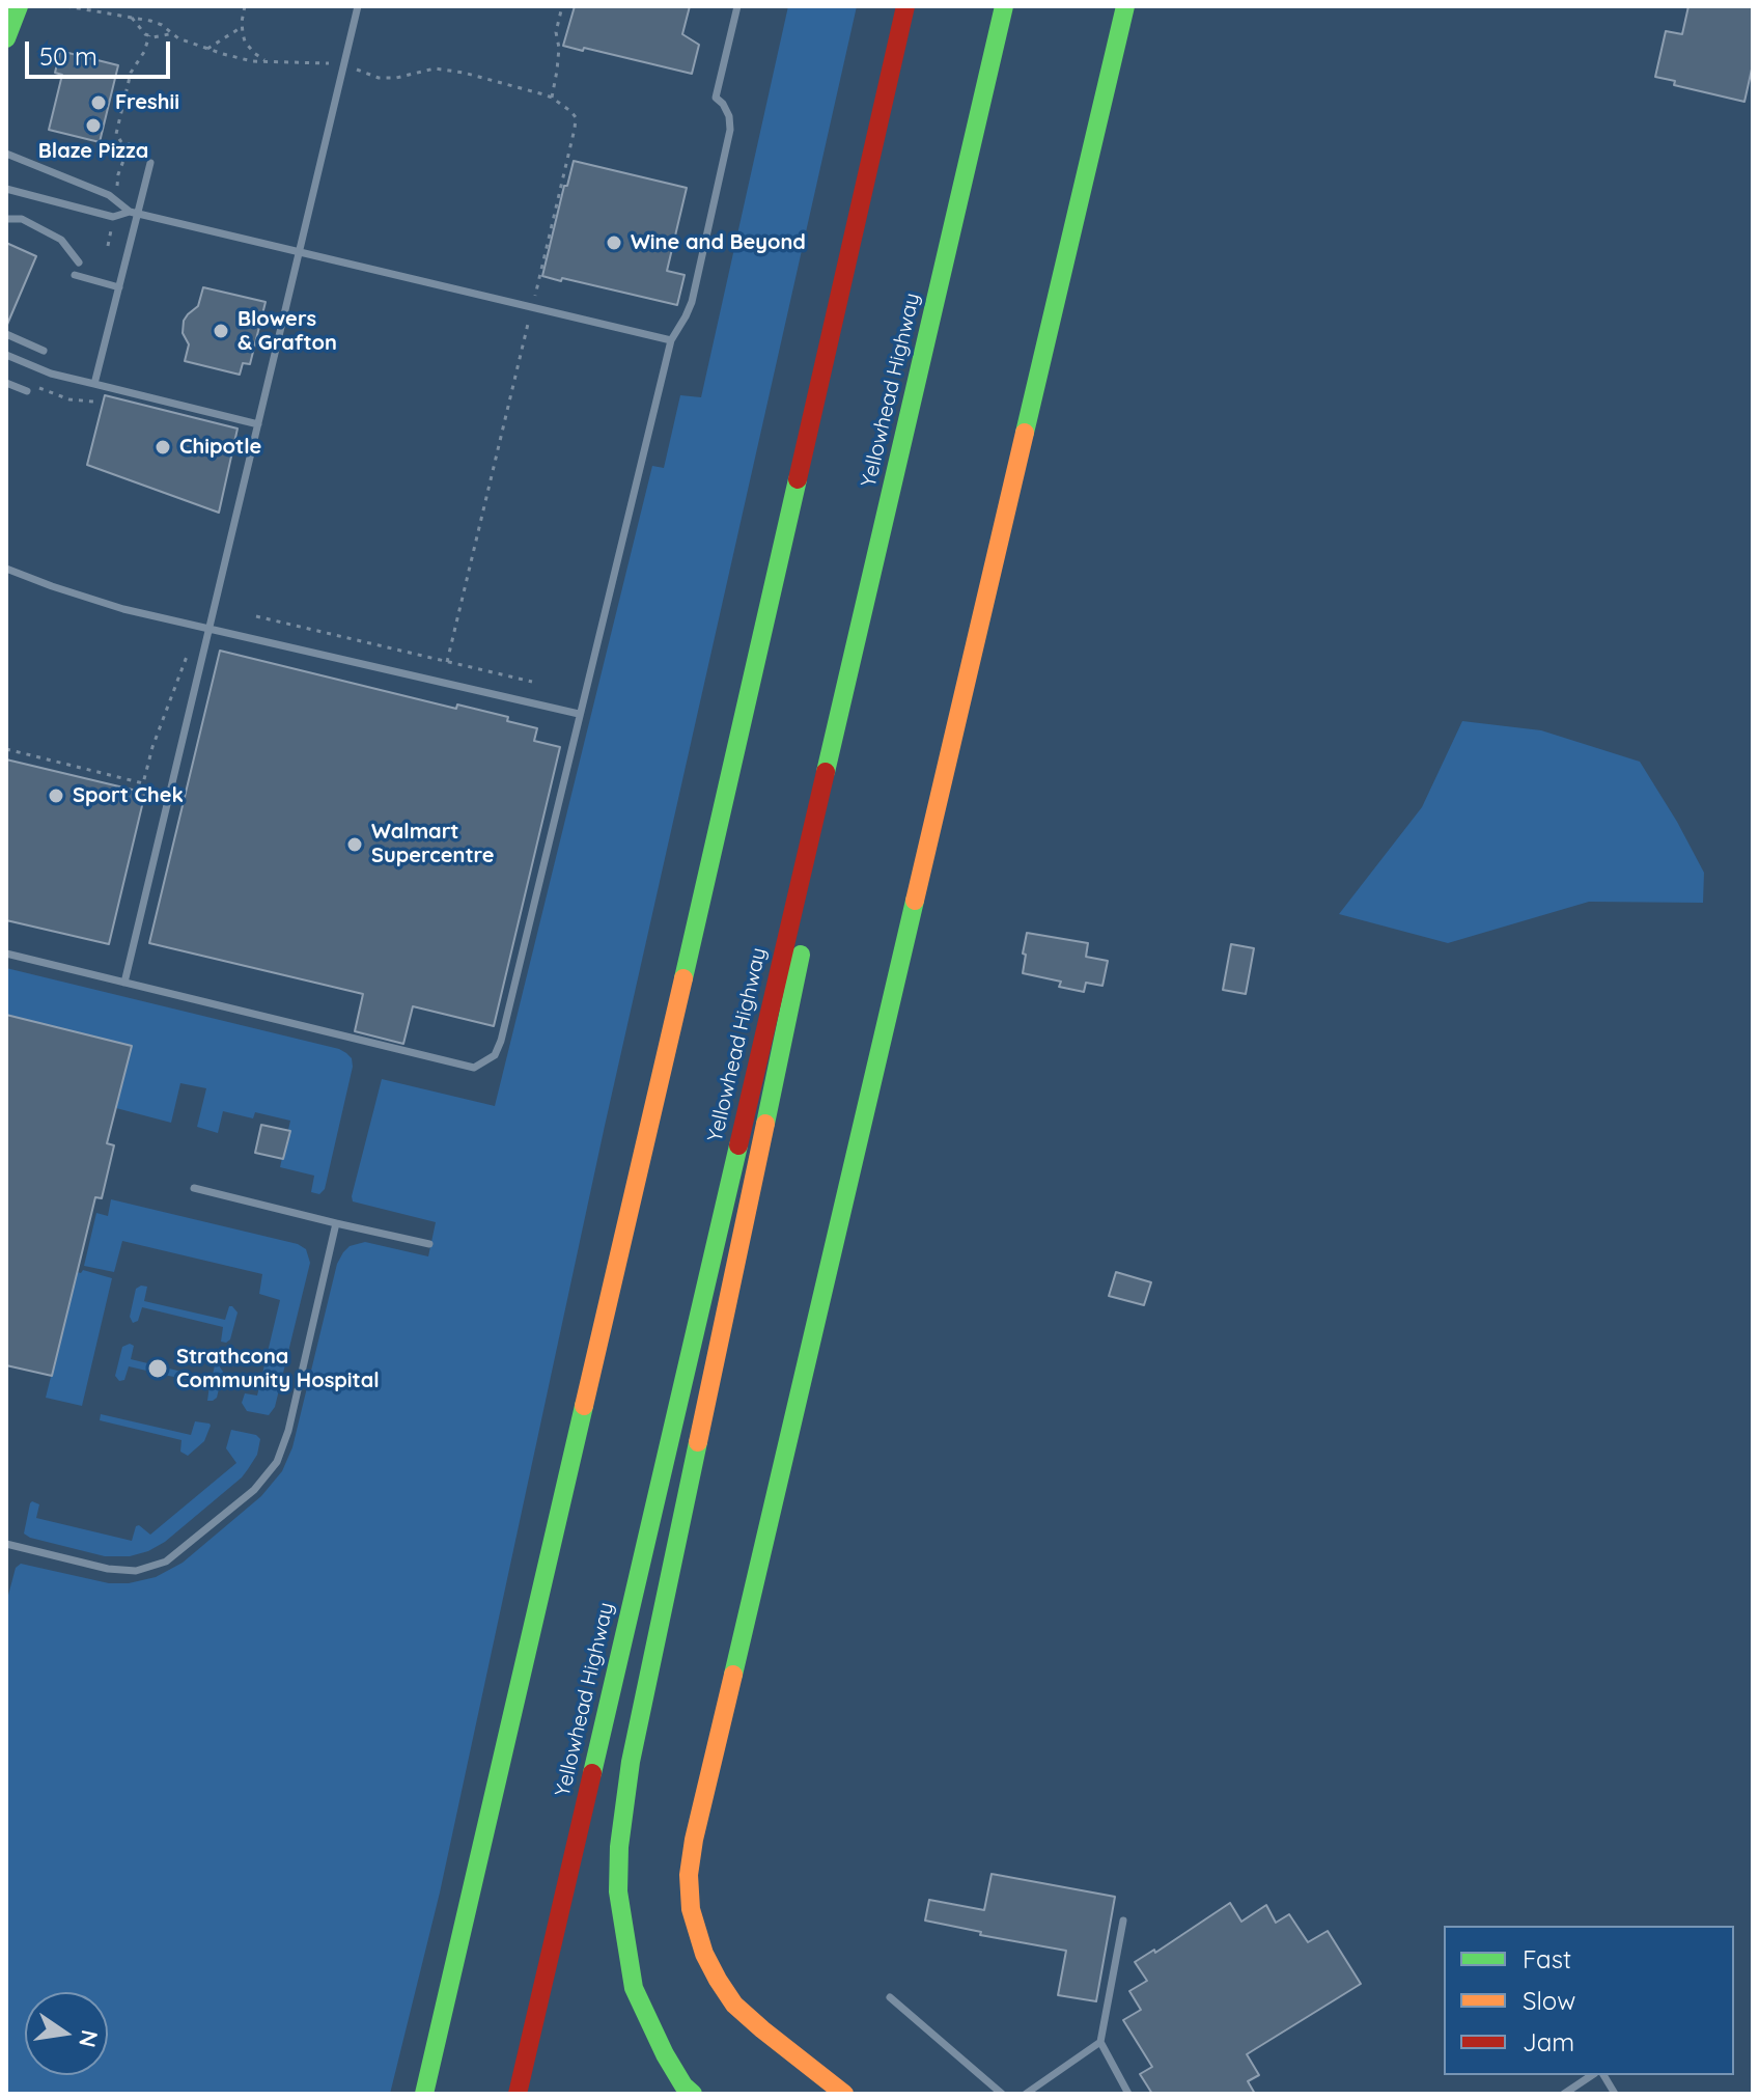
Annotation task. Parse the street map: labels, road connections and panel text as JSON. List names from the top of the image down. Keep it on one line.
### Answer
{"streets":{"main road":["Yellowhead Highway"]},"places":["Freshii","Blaze Pizza","Wine and Beyond","Blowers & Grafton","Chipotle","Sport Chek","Walmart Supercentre","Strathcona Community Hospital"],"legend":["Fast","Slow","Jam"],"scale_bar":"50 m","north":"right"}
